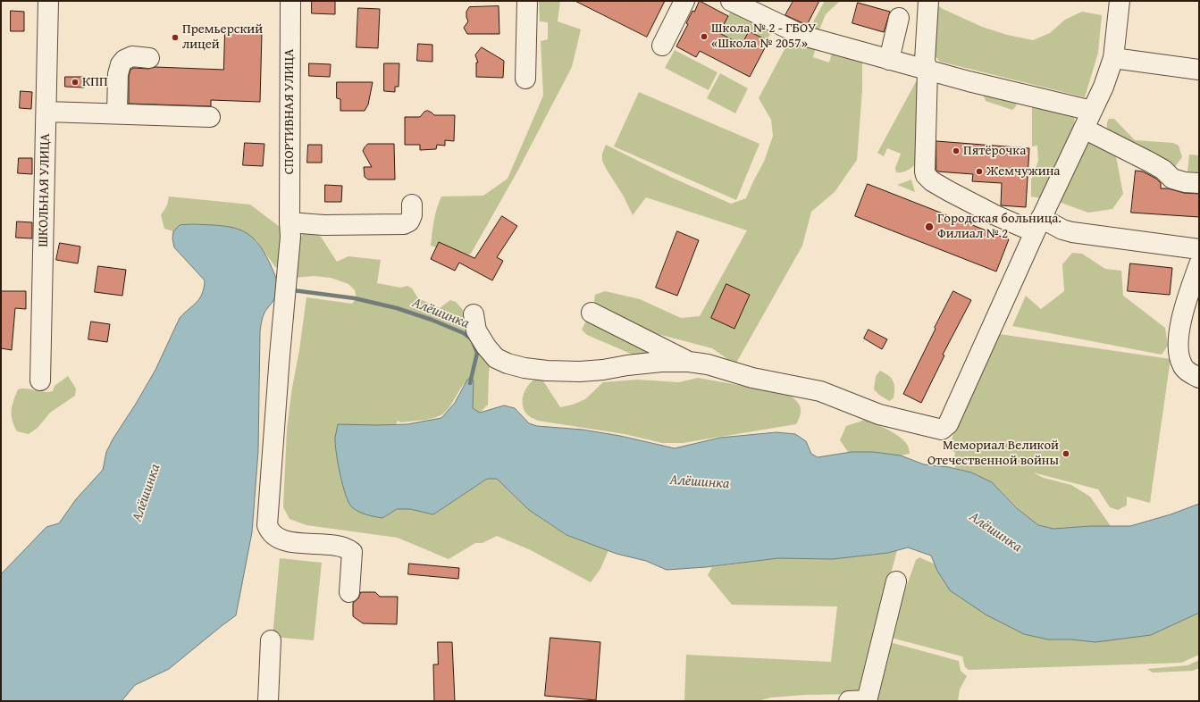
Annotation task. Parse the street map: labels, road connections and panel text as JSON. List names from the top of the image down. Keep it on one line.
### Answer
{"streets":{"street":["СПОРТИВНАЯ УЛИЦА","ШКОЛЬНАЯ УЛИЦА"]},"water":["Алёшинка"],"places":["Школа № 2 - ГБОУ «Школа № 2057»","Премьерский лицей","КПП","Пятёрочка","Жемчужина","Городская больница. Филиал № 2","Мемориал Великой Отечественной войны"]}
